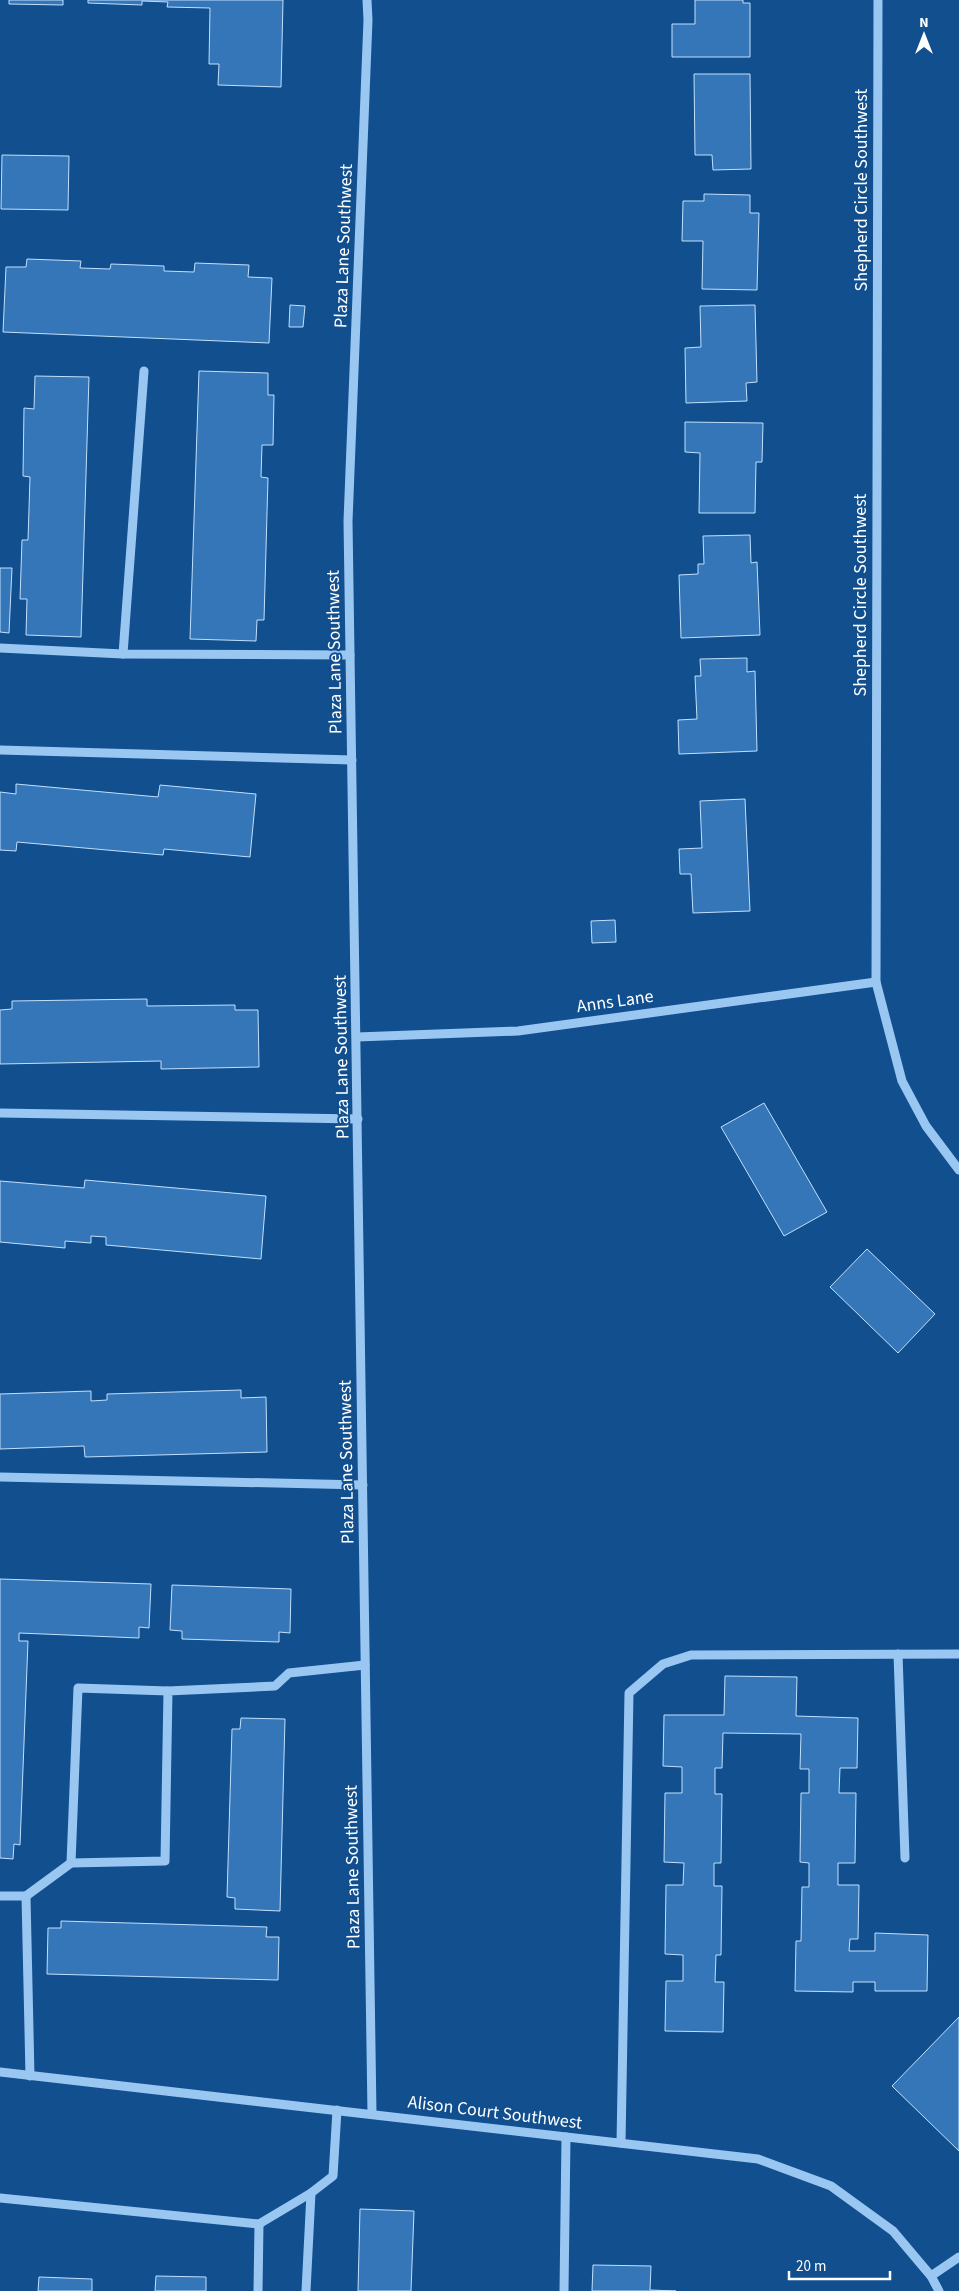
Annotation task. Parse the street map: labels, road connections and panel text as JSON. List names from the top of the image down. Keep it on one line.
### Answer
{"streets":{"street":["Shepherd Circle Southwest","Plaza Lane Southwest","Anns Lane","Alison Court Southwest"]},"crossings":[["Shepherd Circle Southwest","Anns Lane"],["Plaza Lane Southwest","Anns Lane"],["Plaza Lane Southwest","Alison Court Southwest"]],"scale_bar":"20 m","north":"top"}
